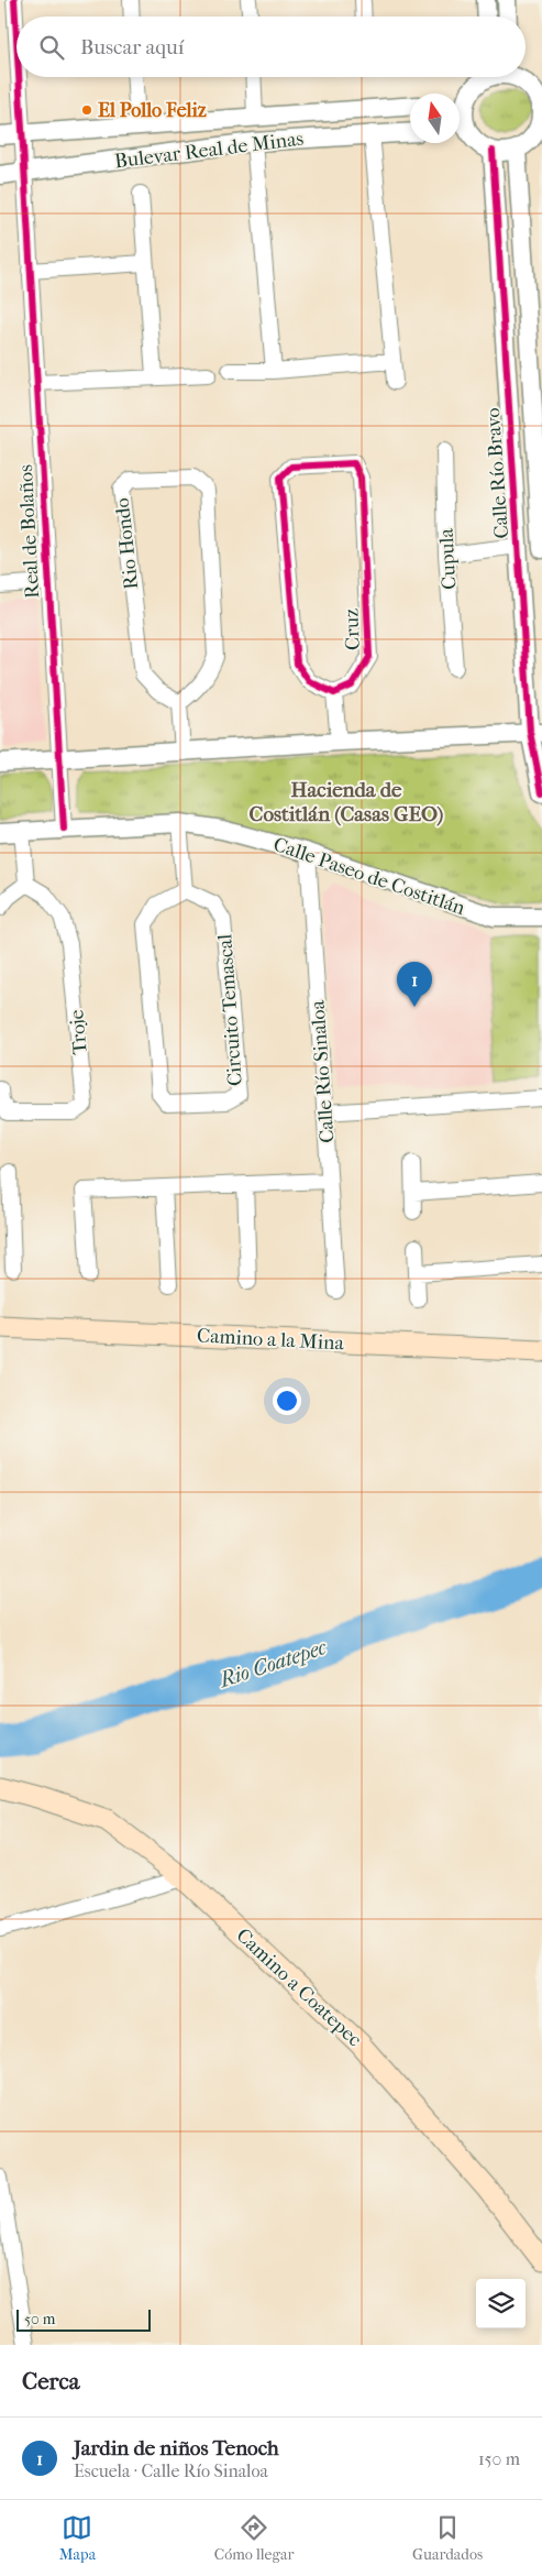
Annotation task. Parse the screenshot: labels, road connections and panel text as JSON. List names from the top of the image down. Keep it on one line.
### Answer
{"streets":{"main road":["Camino a la Mina","Camino a Coatepec"],"street":["Bulevar Real de Minas","Calle Río Bravo","Real de Bolaños","Rio Hondo","Cupula","Cruz","Calle Paseo de Costitlán","Circuito Temascal","Troje","Calle Río Sinaloa"]},"crossings":[["Bulevar Real de Minas","Real de Bolaños"],["Real de Bolaños","Calle Paseo de Costitlán"],["Calle Paseo de Costitlán","Calle Río Sinaloa"]],"districts":["Hacienda de Costitlán (Casas GEO)"],"water":["Rio Coatepec"],"places":["El Pollo Feliz"],"scale_bar":"50 m","north":"top","page":{"search":"Buscar aquí","pins":"1","scale":"50 m","heading":"Cerca","list":[{"mark":"1","name":"Jardin de niños Tenoch","note":"Escuela · Calle Río Sinaloa","value":"150 m"}],"nav":["Mapa","Cómo llegar","Guardados"]}}
